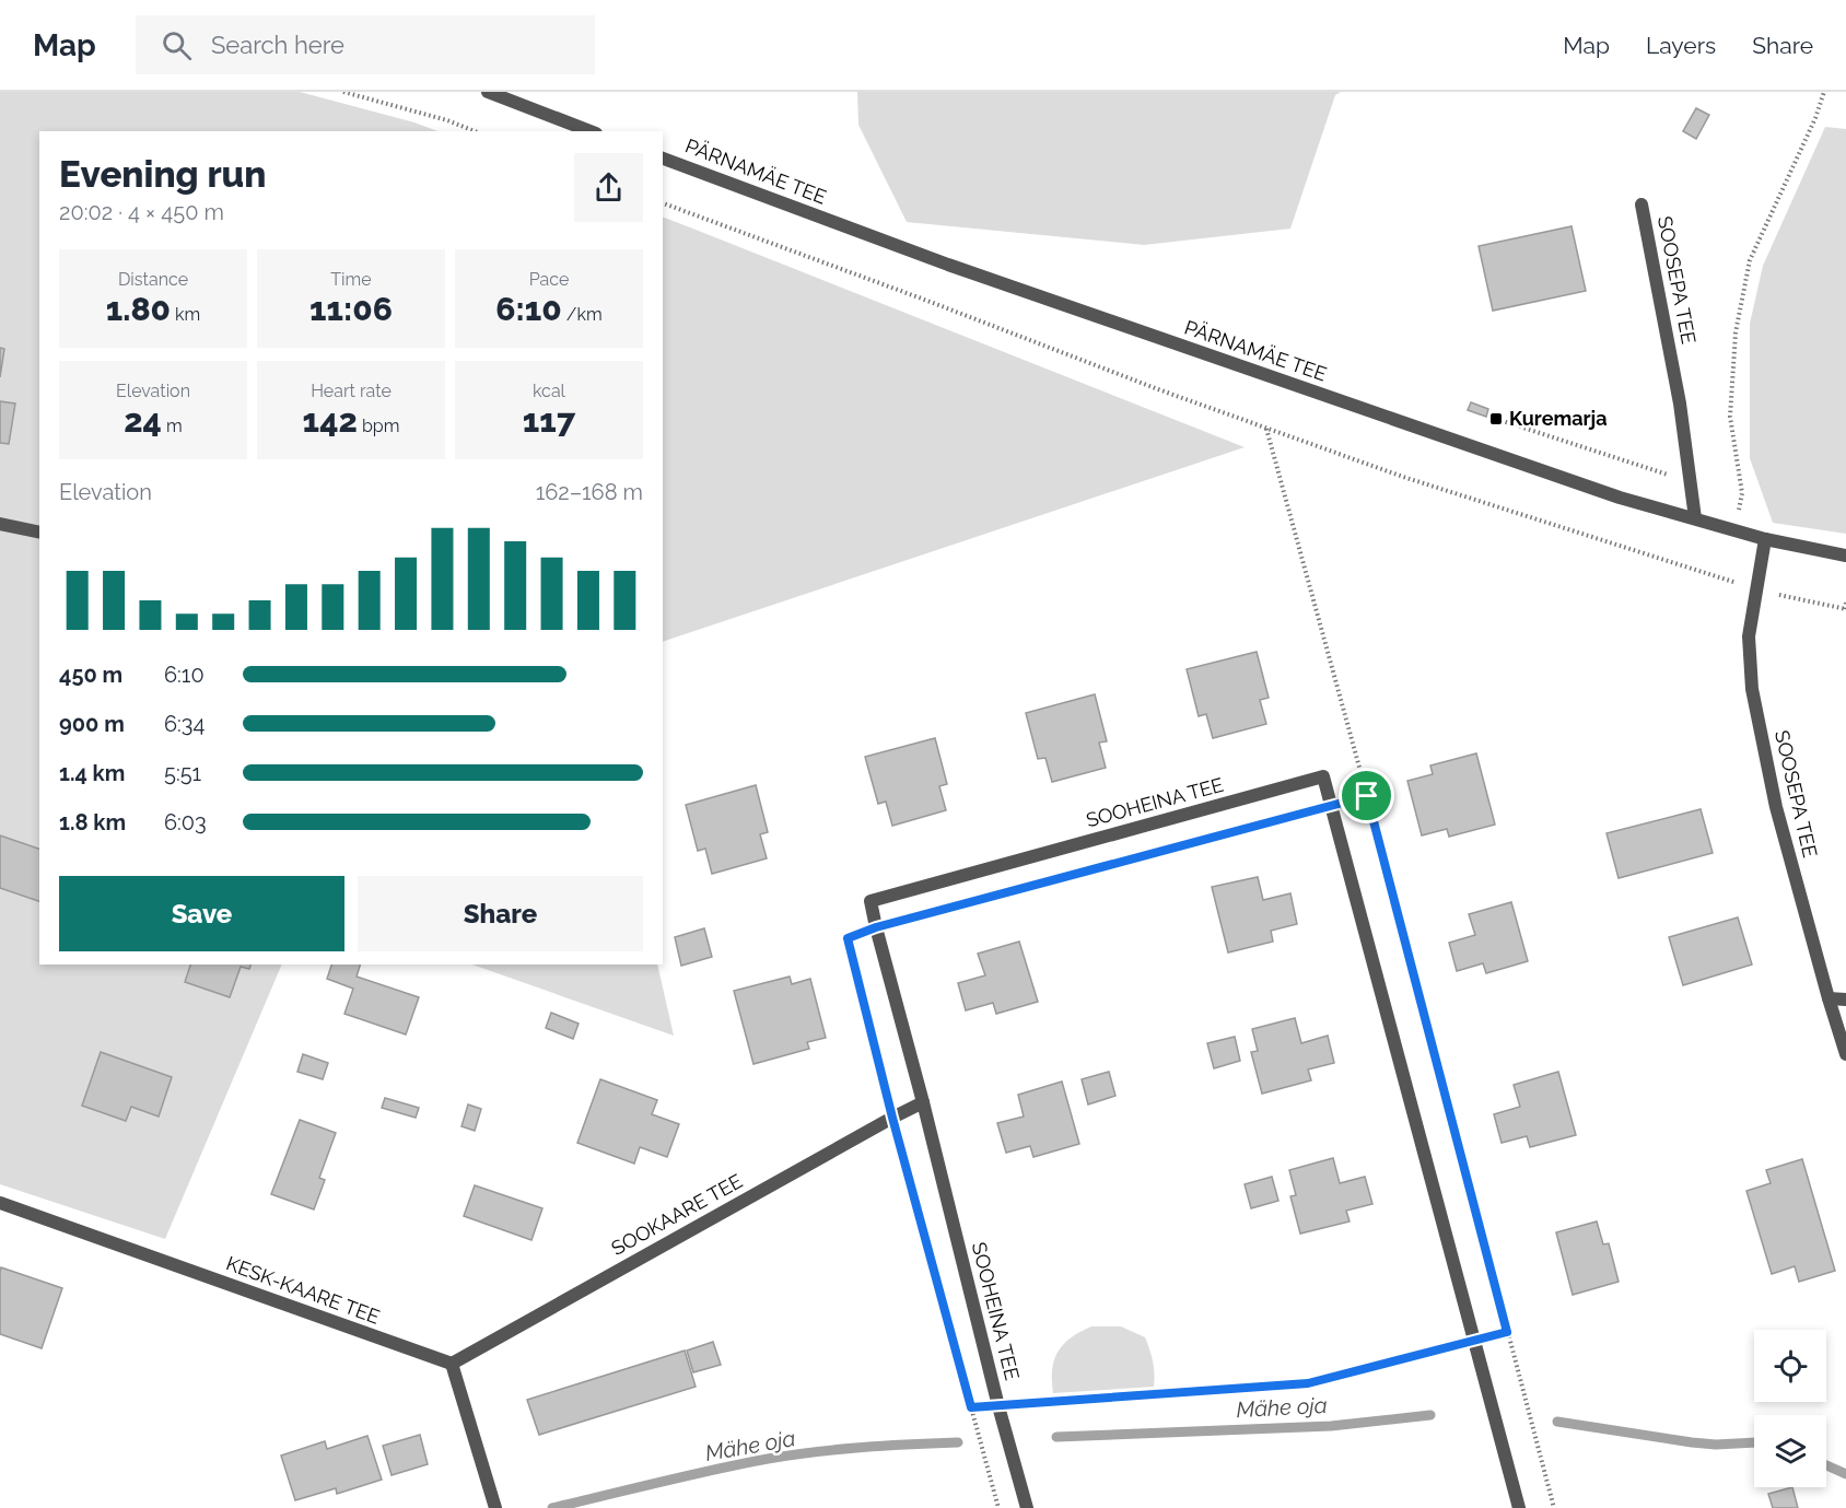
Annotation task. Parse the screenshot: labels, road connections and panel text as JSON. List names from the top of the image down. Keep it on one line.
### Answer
{"streets":{"street":["PÄRNAMÄE TEE","SOOSEPA TEE","SOOHEINA TEE","SOOKAARE TEE","KESK-KAARE TEE"]},"crossings":[["PÄRNAMÄE TEE","SOOSEPA TEE"],["SOOHEINA TEE","SOOKAARE TEE"],["SOOKAARE TEE","KESK-KAARE TEE"]],"water":["Mähe oja"],"places":{"transit":["Kuremarja"]},"page":{"header":"Map","search":"Search here","nav":["Map","Layers","Share"],"heading":["Evening run","20:02 · 4 × 450 m"],"stats":[["Distance","1.80 km"],["Time","11:06"],["Pace","6:10 /km"],["Elevation","24 m"],["Heart rate","142 bpm"],["kcal","117"]],"chart":["Elevation","162–168 m"],"list":[{"name":"450 m","note":"6:10"},{"name":"900 m","note":"6:34"},{"name":"1.4 km","note":"5:51"},{"name":"1.8 km","note":"6:03"}],"buttons":["Save","Share"]}}
